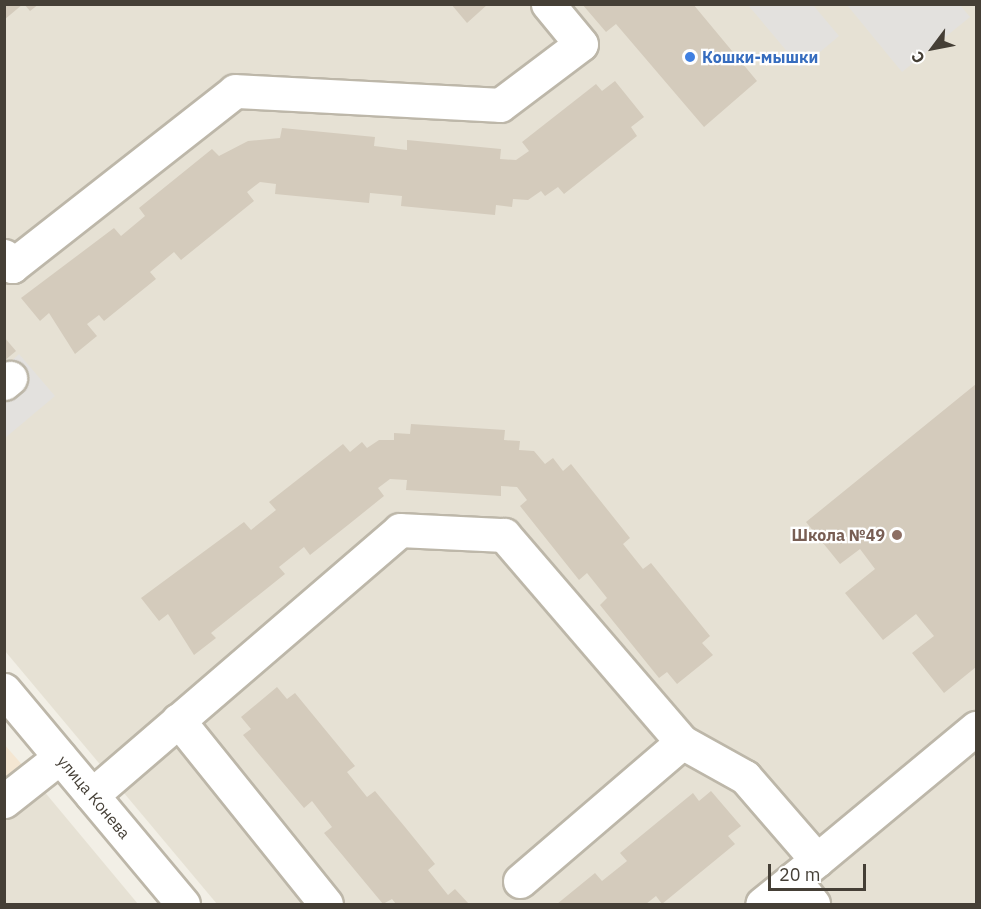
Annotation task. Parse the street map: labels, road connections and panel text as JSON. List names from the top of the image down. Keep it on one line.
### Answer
{"streets":{"street":["улица Конева"]},"places":["Кошки-мышки","Школа №49"],"scale_bar":"20 m","north":"bottom left"}
